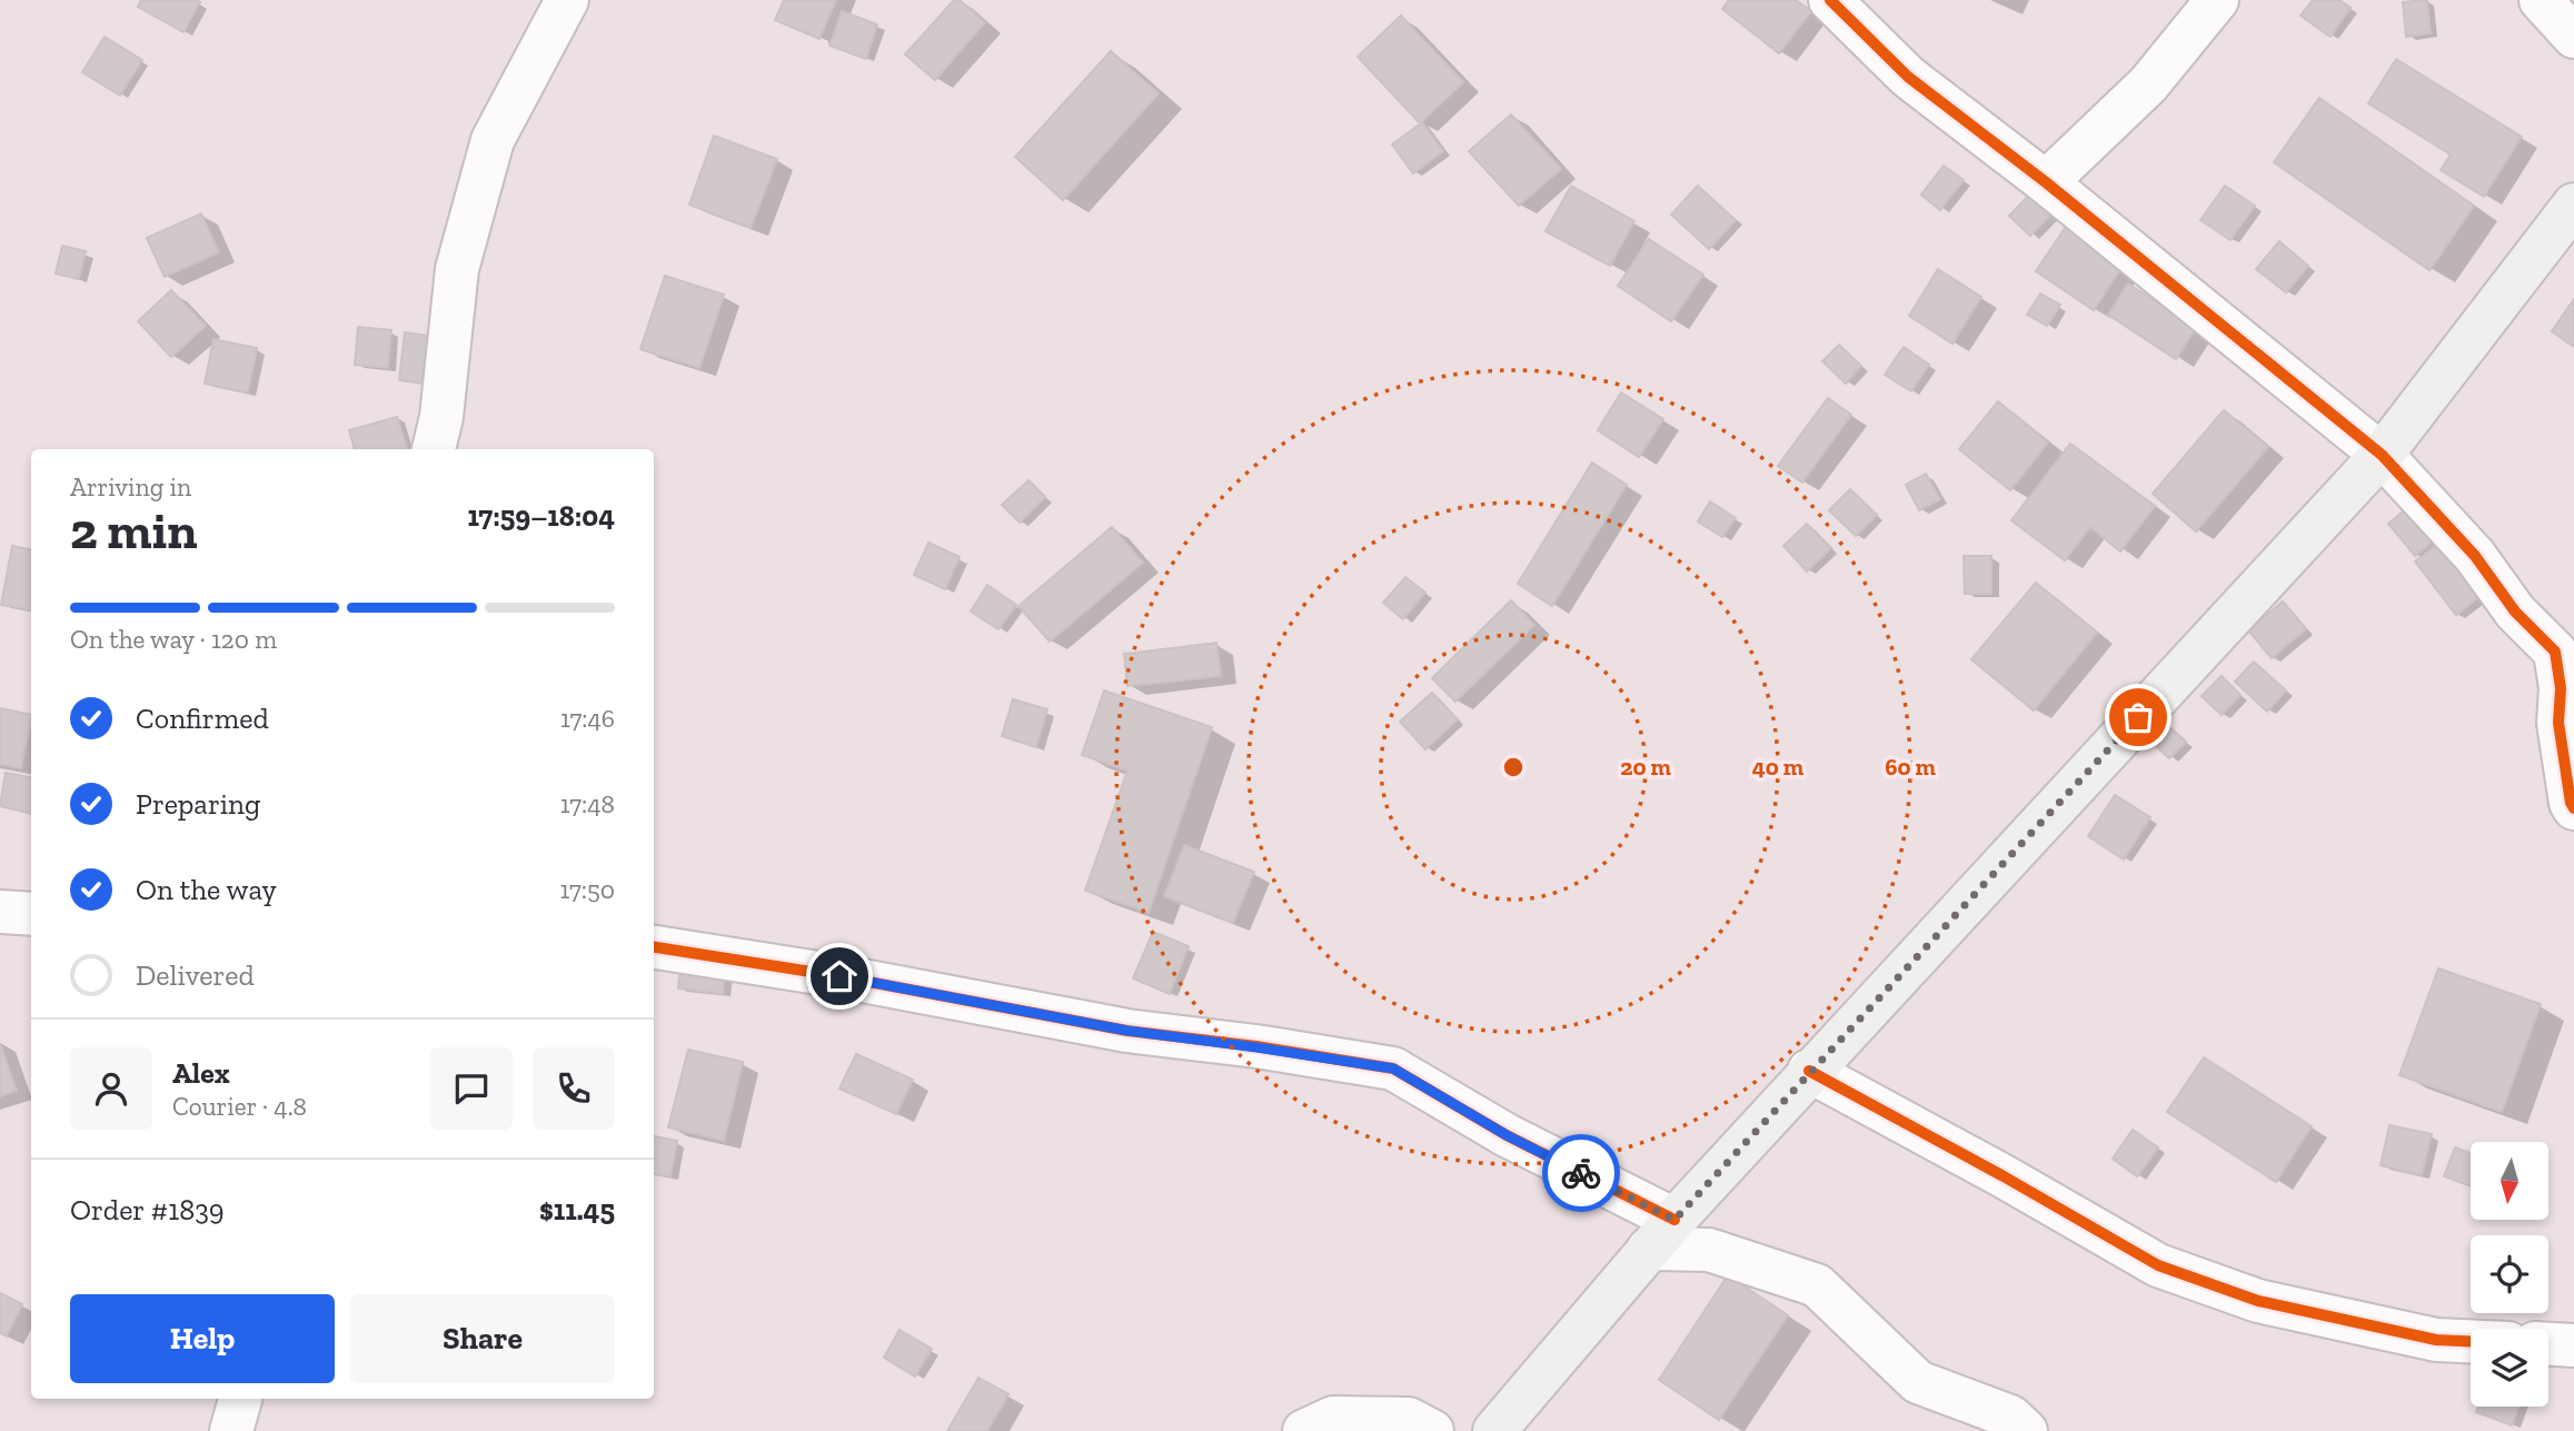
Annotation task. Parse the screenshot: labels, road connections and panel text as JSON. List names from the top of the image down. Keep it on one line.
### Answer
{"north":"bottom","page":{"heading":["2 min","Arriving in","17:59–18:04"],"panel":["Alex","Courier · 4.8","Order #1839","$11.45"],"bar":"On the way · 120 m","list":[["Confirmed","17:46"],["Preparing","17:48"],["On the way","17:50"],"Delivered"],"buttons":["Help","Share"]},"rings":["20 m","40 m","60 m"]}
